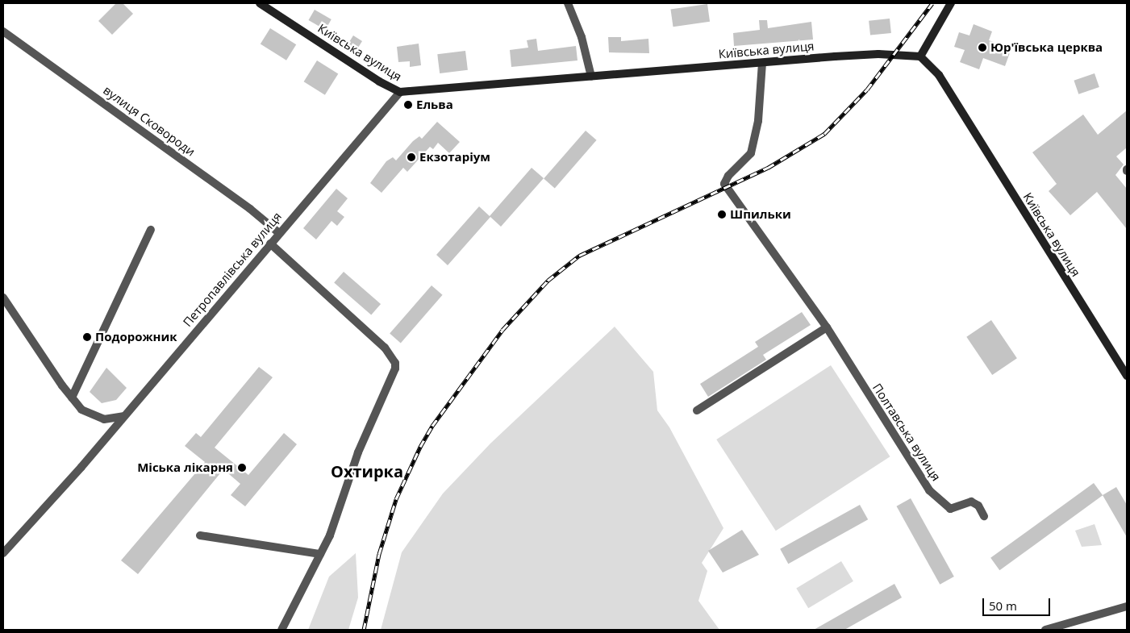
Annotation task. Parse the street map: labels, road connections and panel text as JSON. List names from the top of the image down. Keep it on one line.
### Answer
{"streets":{"main road":["Київська вулиця"],"street":["вулиця Сковороди","Петропавлівська вулиця","Полтавська вулиця"]},"crossings":[["Київська вулиця","Петропавлівська вулиця"],["Київська вулиця","Полтавська вулиця"],["вулиця Сковороди","Петропавлівська вулиця"]],"districts":["Охтирка"],"places":["Юр'ївська церква","Ельва","Екзотаріум","Шпильки","Подорожник","Міська лікарня"],"scale_bar":"50 m"}
